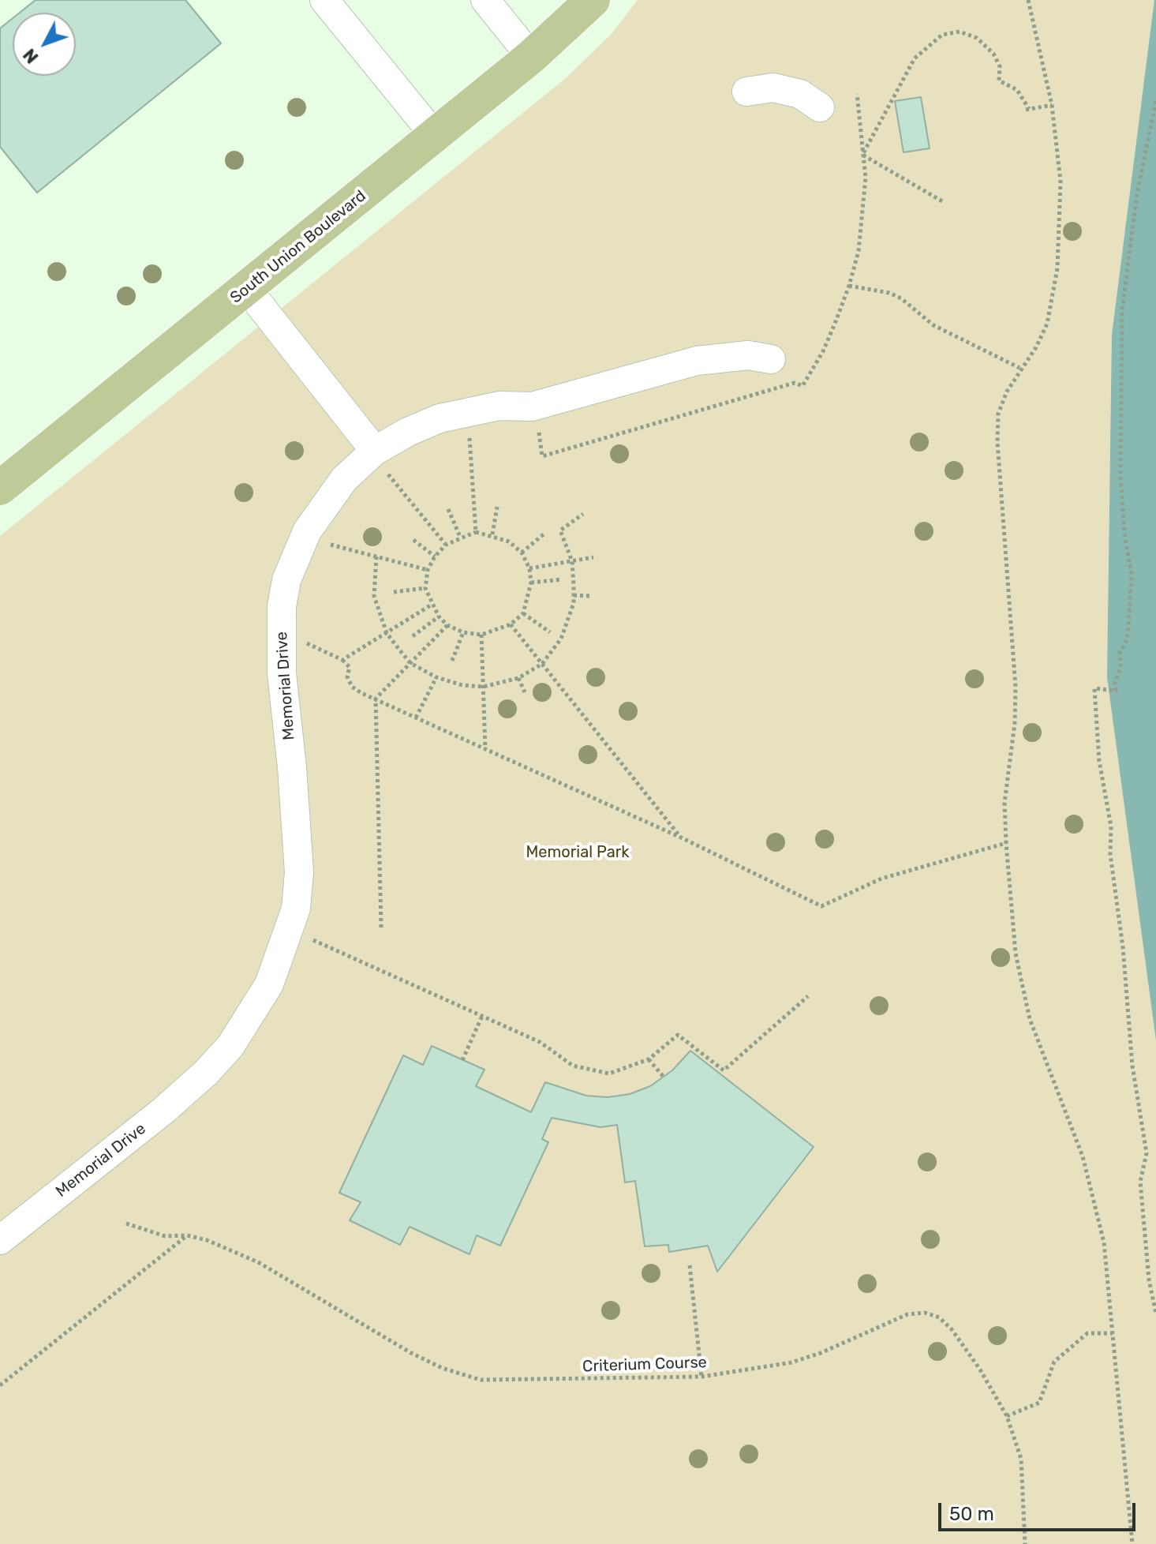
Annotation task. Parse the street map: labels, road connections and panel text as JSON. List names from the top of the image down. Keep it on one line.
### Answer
{"streets":{"main road":["South Union Boulevard"],"street":["Memorial Drive"],"path":["Criterium Course"]},"parks":["Memorial Park"],"scale_bar":"50 m","north":"bottom left"}
